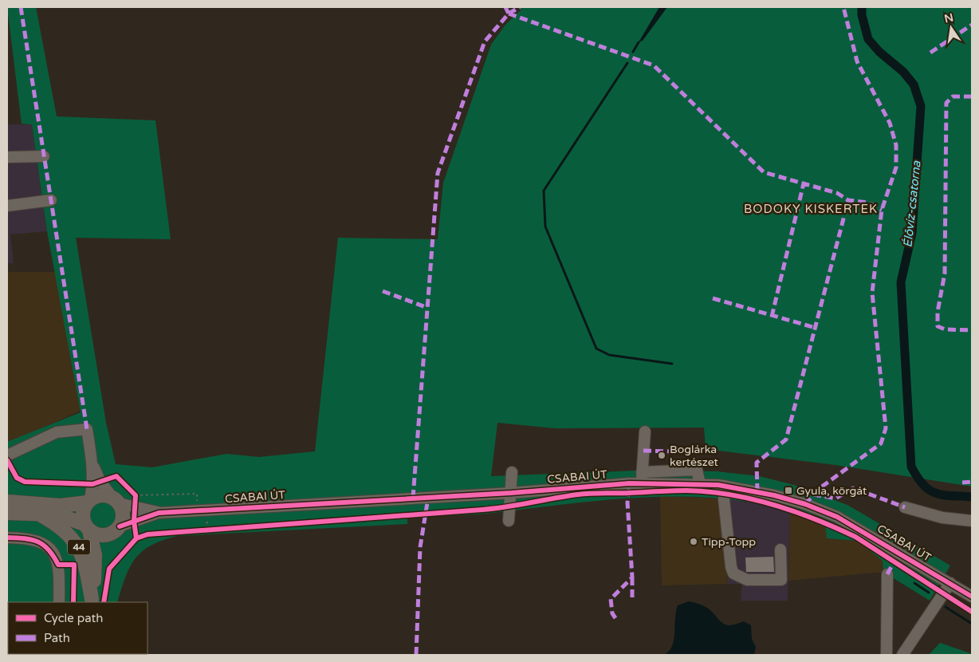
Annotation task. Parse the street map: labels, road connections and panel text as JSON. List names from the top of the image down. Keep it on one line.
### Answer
{"streets":{"main road":["44"],"street":["CSABAI ÚT"]},"crossings":[["CSABAI ÚT","44"]],"districts":["BODOKY KISKERTEK"],"water":["Élővíz-csatorna"],"places":{"other":["Boglárka kertészet","Tipp-Topp"],"transit":["Gyula, körgát"]},"legend":["Cycle path","Path"],"north":"top"}
